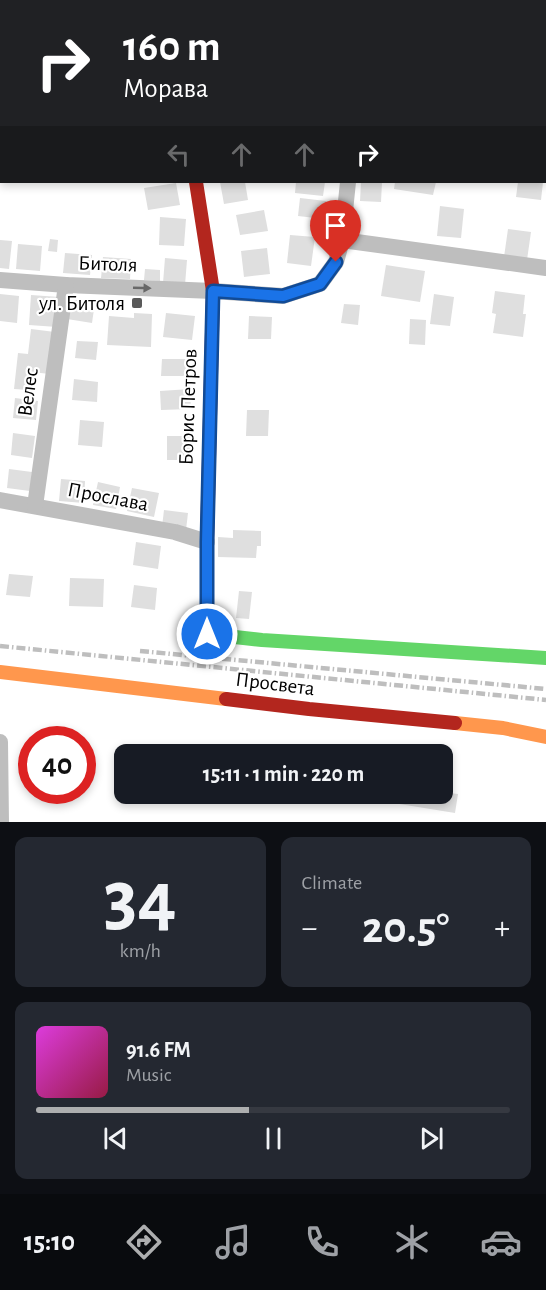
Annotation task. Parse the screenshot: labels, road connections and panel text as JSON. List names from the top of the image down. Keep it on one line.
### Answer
{"streets":{"street":["Битоля","Велес","Борис Петров","Прослава","Просвета"]},"crossings":[["Битоля","Велес"],["Битоля","Борис Петров"],["Велес","Прослава"],["Борис Петров","Прослава"],["Борис Петров","Просвета"]],"places":{"transit":["ул. Битоля"]},"page":{"turn":["160 m","Морава"],"limit":"40","trip":"15:11 · 1 min · 220 m","tile":[["34","km/h"],"Climate"],"heat":["−","20.5°","+"],"song":["91.6 FM","Music"],"tabs":"15:10"}}
